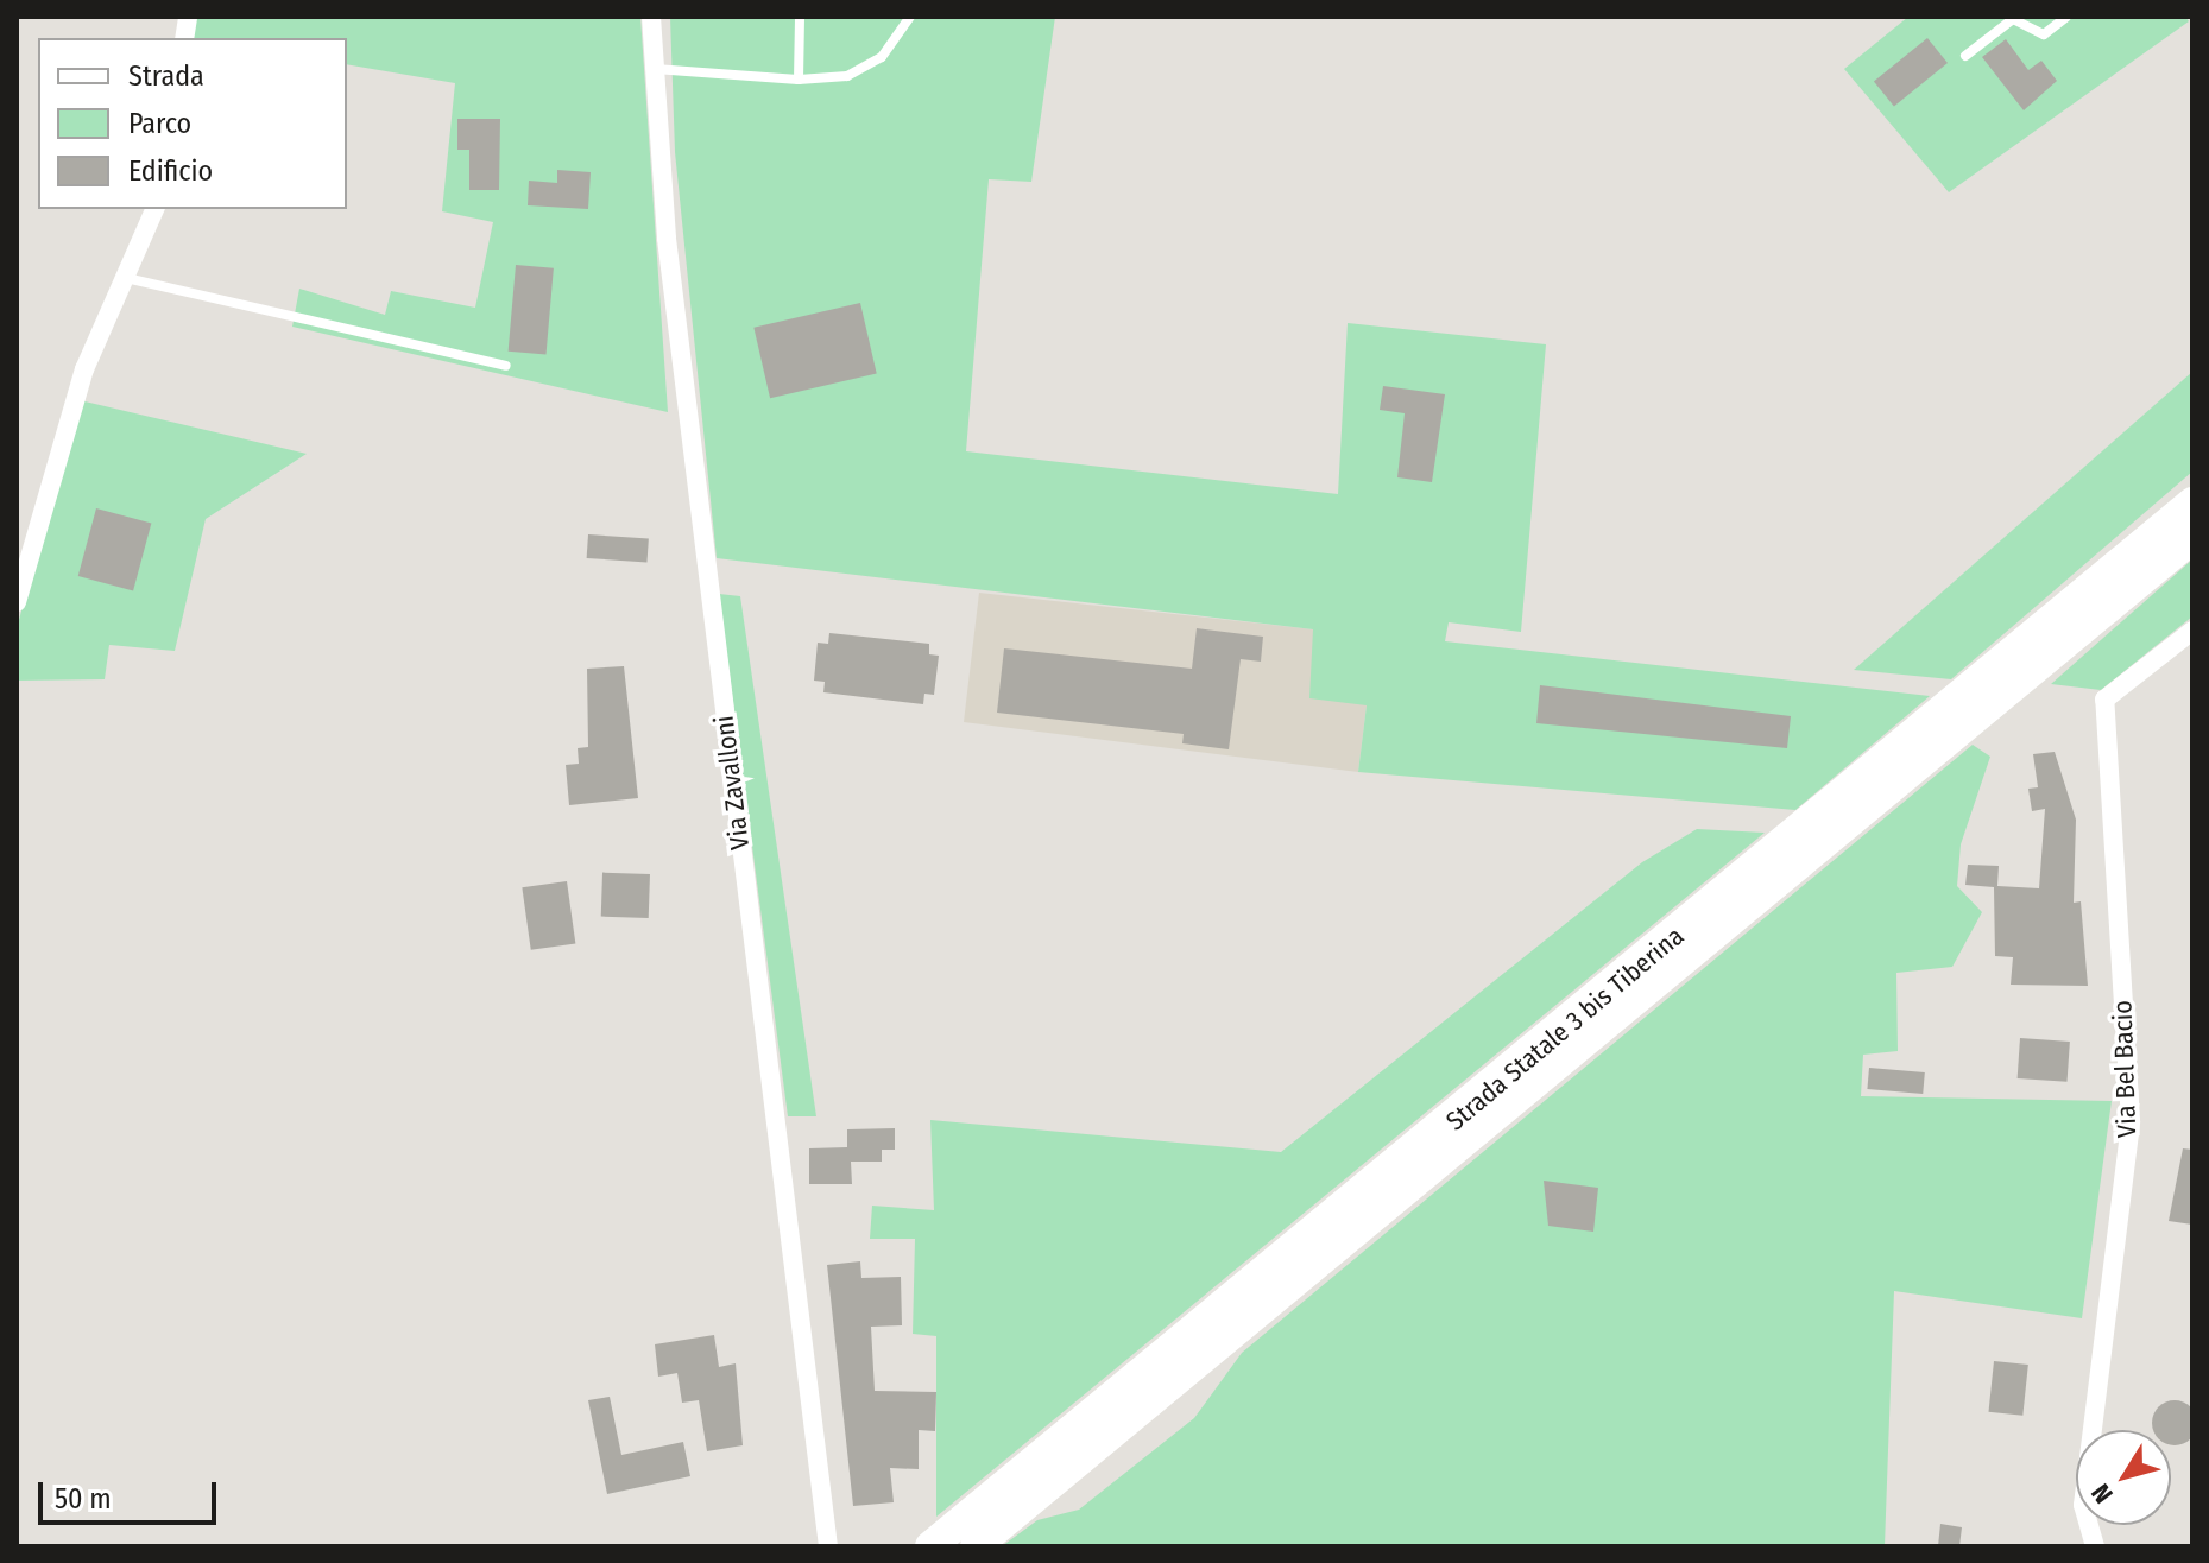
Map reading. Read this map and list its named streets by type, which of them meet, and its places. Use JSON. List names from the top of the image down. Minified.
{"streets":{"highway":["Strada Statale 3 bis Tiberina"],"street":["Via Zavalloni","Via Bel Bacio"]},"legend":["Strada","Parco","Edificio"],"scale_bar":"50 m","north":"bottom left"}
